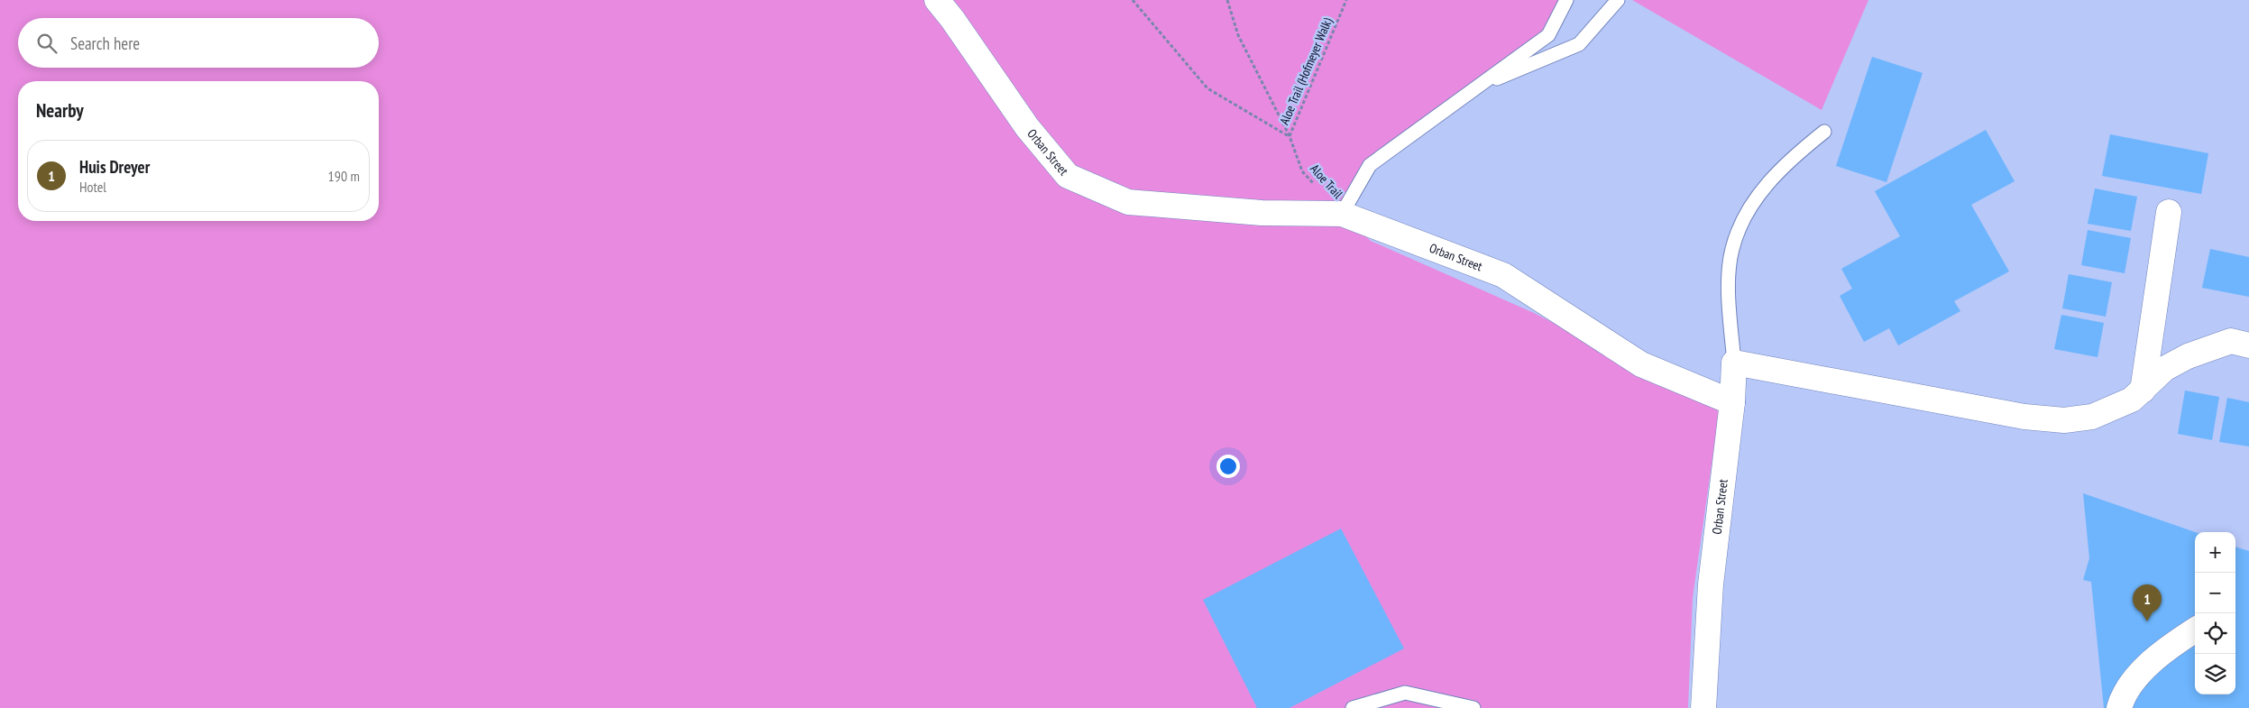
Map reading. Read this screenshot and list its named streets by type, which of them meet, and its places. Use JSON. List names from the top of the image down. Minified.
{"streets":{"street":["Orban Street"],"path":["Aloe Trail (Hofmeyer Walk)","Aloe Trail"]},"crossings":[["Aloe Trail (Hofmeyer Walk)","Aloe Trail"],["Orban Street","Aloe Trail"]],"page":{"search":"Search here","heading":"Nearby","list":[{"mark":"1","name":"Huis Dreyer","note":"Hotel","value":"190 m"}],"map_buttons":["+","−"],"pins":"1"}}
